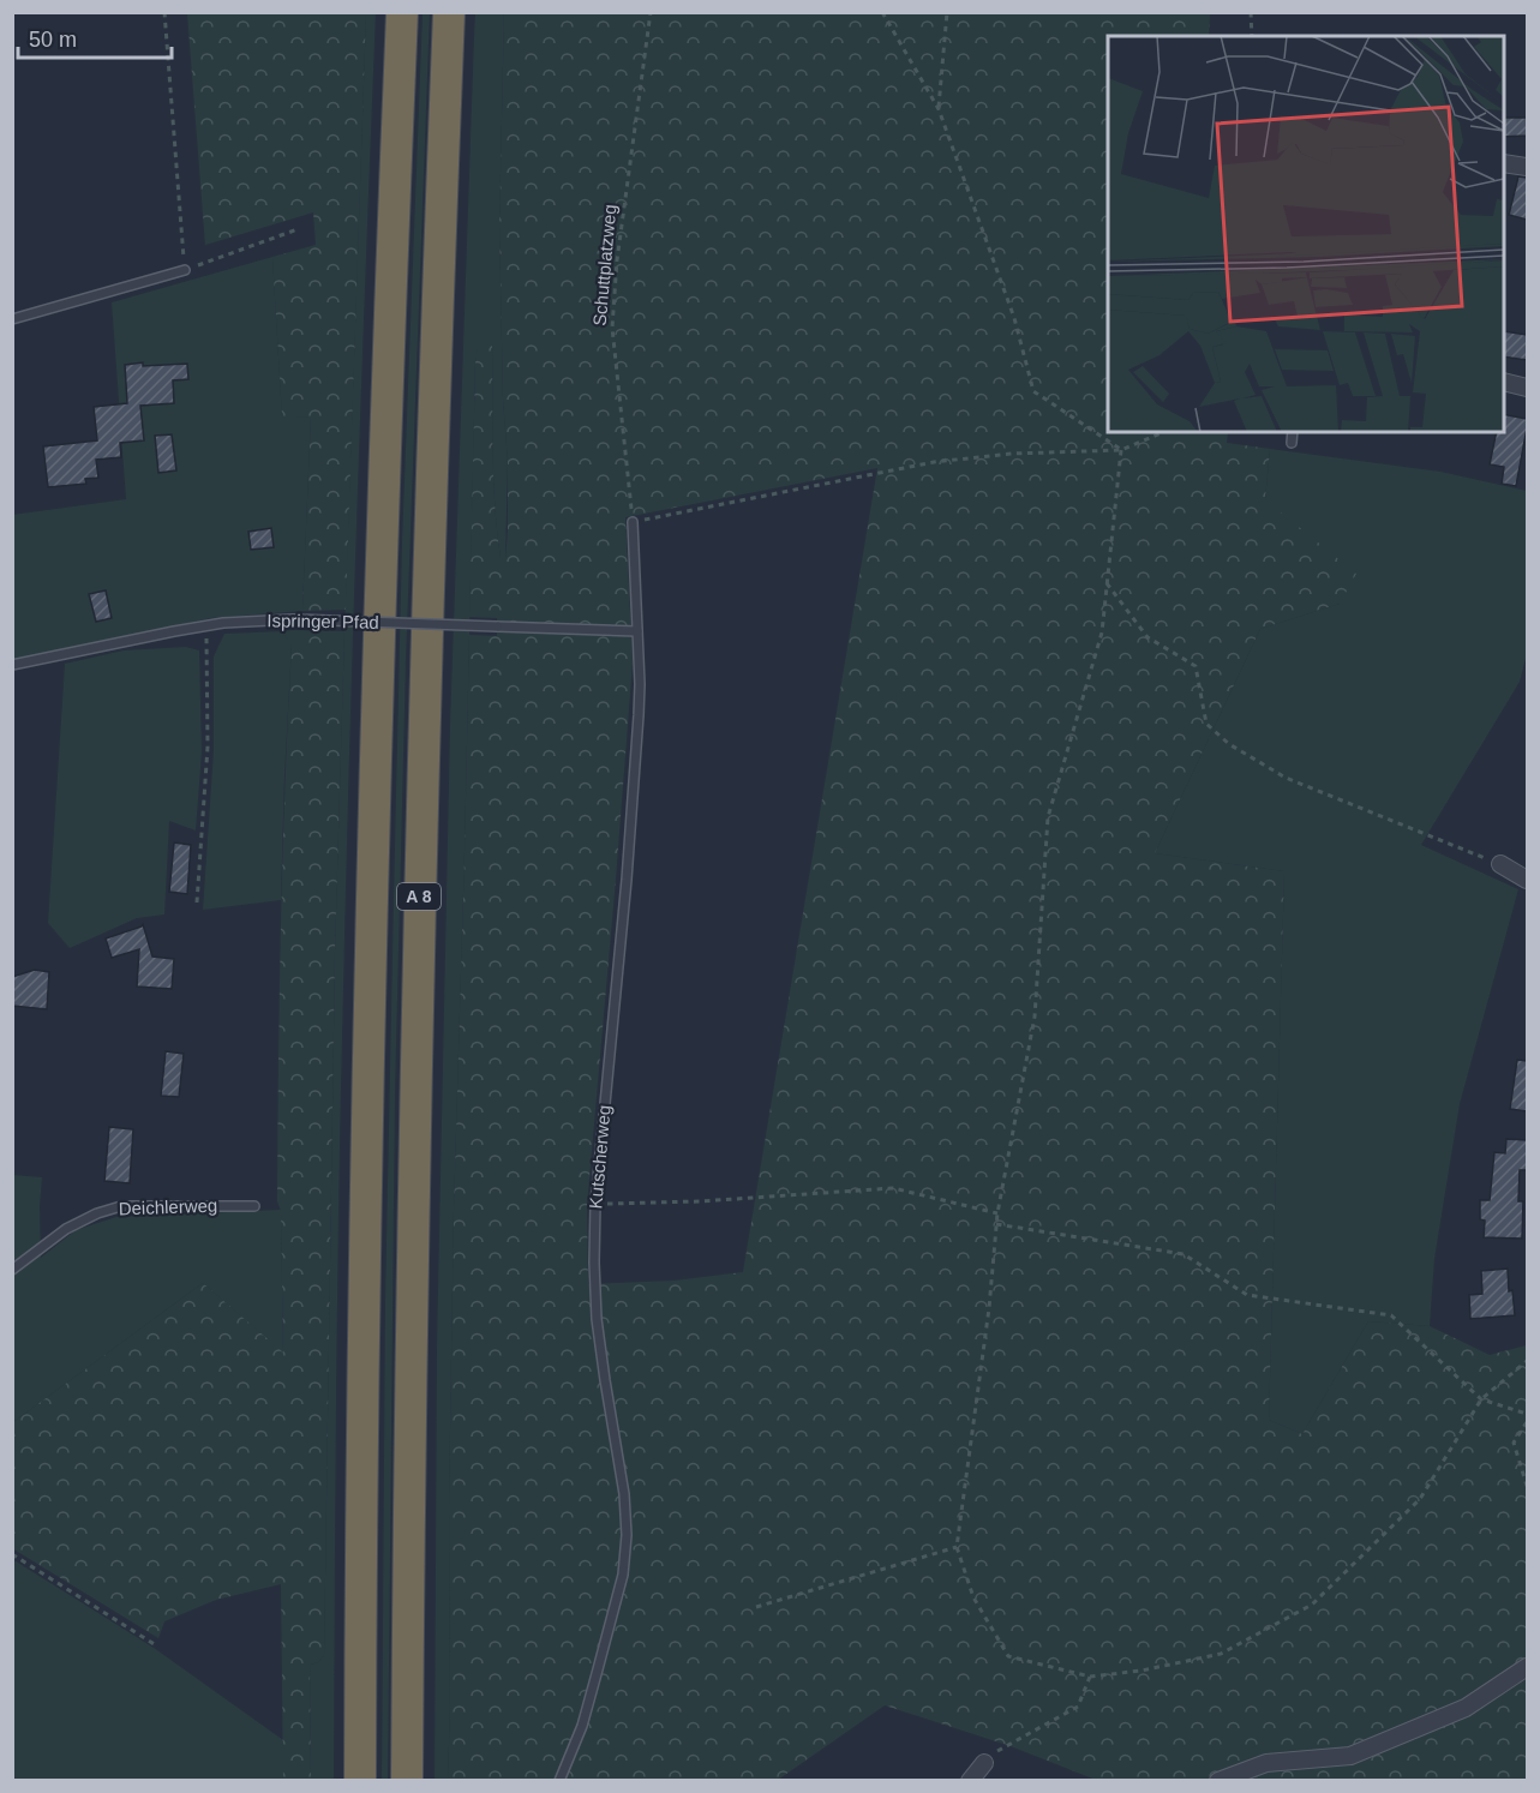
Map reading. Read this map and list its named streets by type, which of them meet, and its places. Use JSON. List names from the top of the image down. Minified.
{"streets":{"highway":["A 8"],"lane":["Ispringer Pfad","Kutscherweg","Deichlerweg"],"path":["Schuttplatzweg"]},"crossings":[["Schuttplatzweg","Kutscherweg"],["Ispringer Pfad","Kutscherweg"]],"scale_bar":"50 m"}
